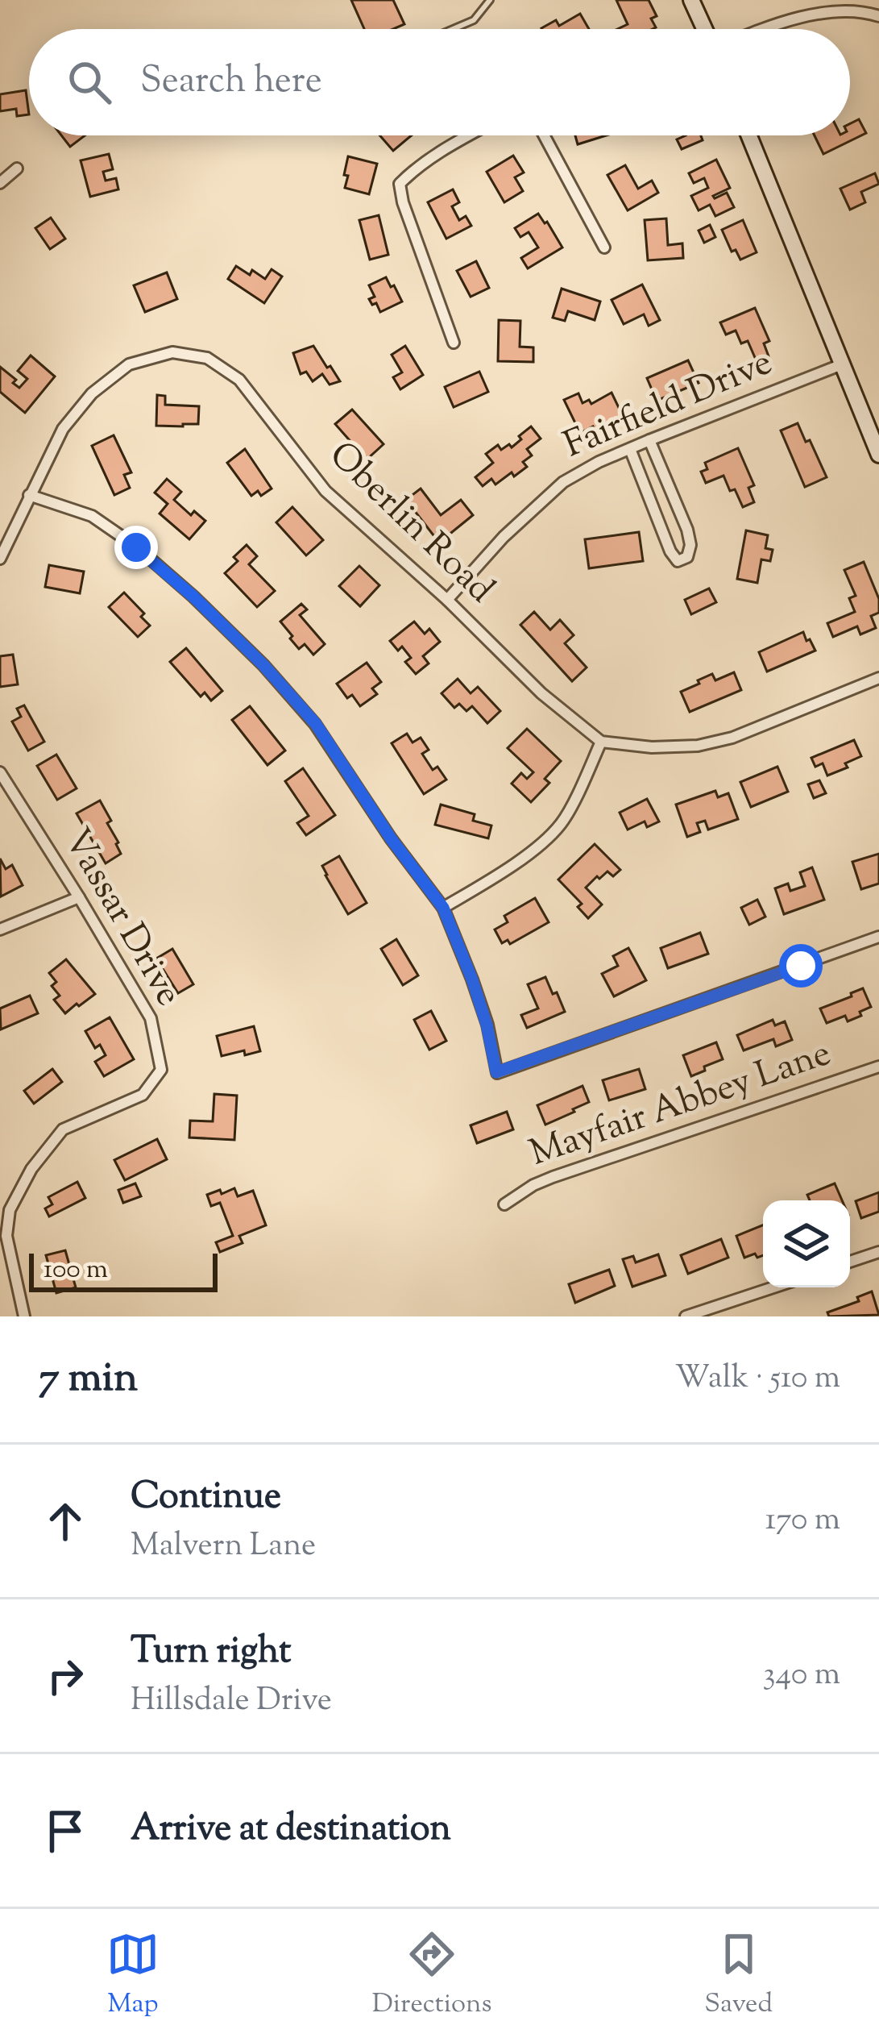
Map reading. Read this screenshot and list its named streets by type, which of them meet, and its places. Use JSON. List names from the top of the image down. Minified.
{"streets":{"street":["Fairfield Drive","Oberlin Road","Vassar Drive","Mayfair Abbey Lane"]},"crossings":[["Fairfield Drive","Oberlin Road"]],"scale_bar":"100 m","page":{"search":"Search here","scale":"100 m","heading":["7 min","Walk · 510 m"],"list":[["Continue","Malvern Lane","170 m"],["Turn right","Hillsdale Drive","340 m"],"Arrive at destination"],"nav":["Map","Directions","Saved"]}}
